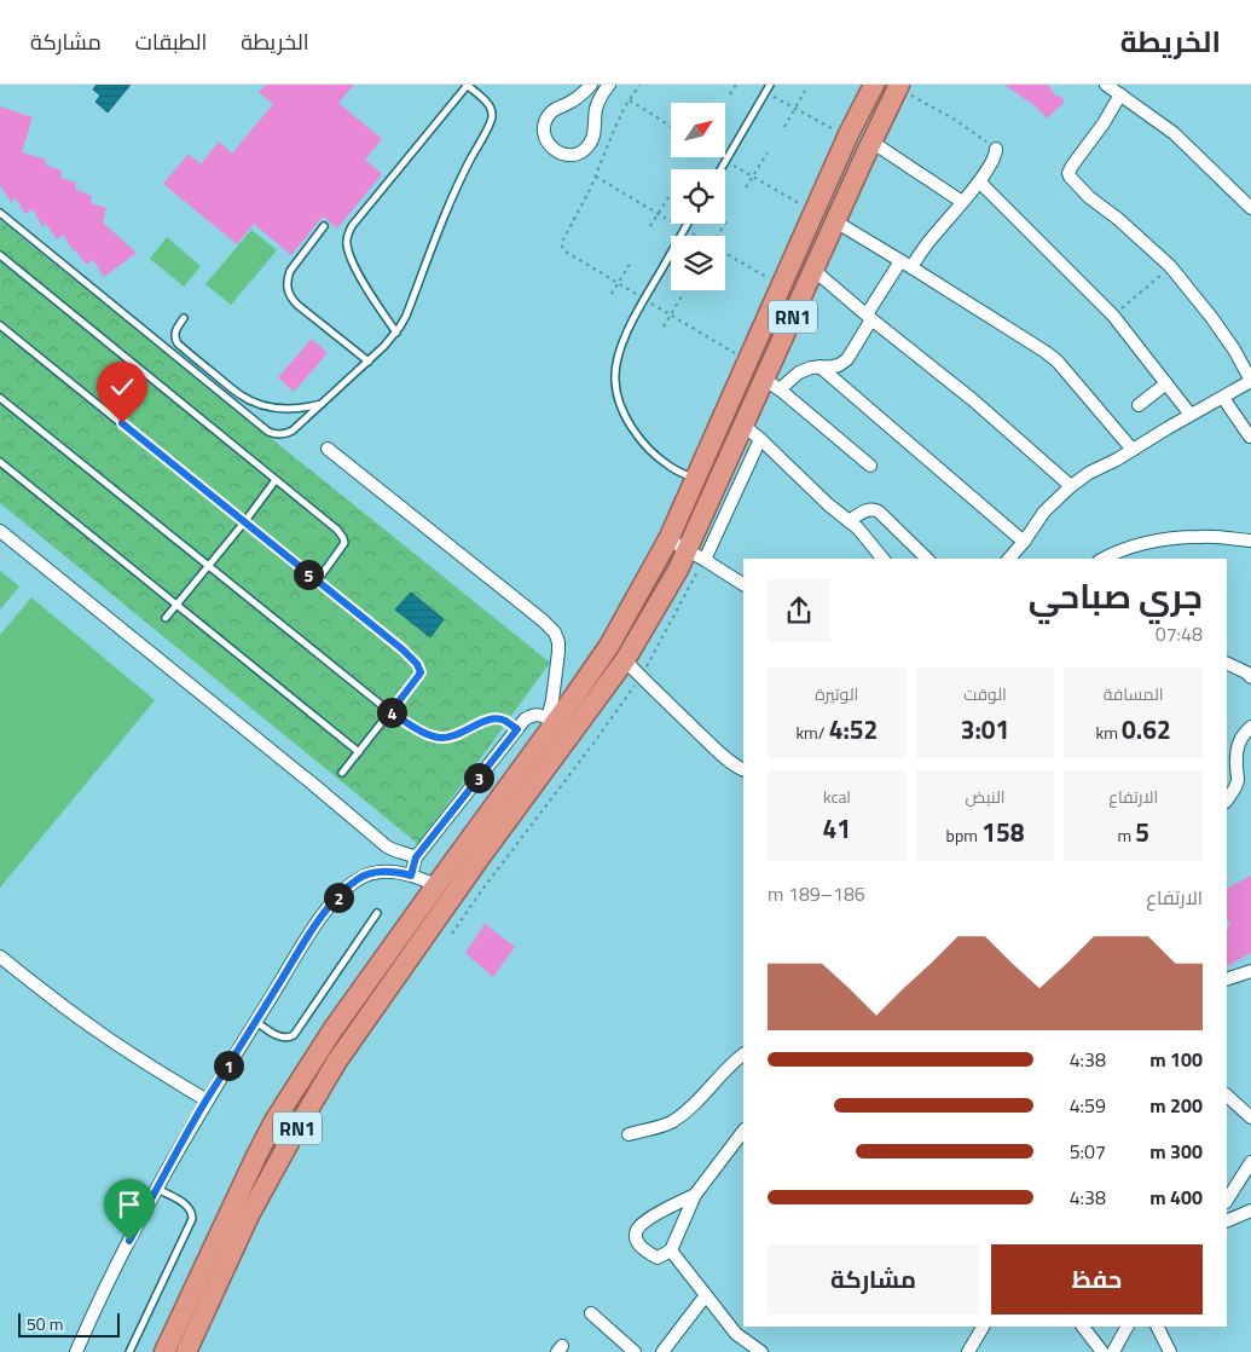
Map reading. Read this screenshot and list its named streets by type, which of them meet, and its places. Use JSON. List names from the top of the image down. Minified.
{"streets":{"highway":["RN1"]},"scale_bar":"50 m","north":"top right","page":{"header":"الخريطة","nav":["الخريطة","الطبقات","مشاركة"],"heading":["جري صباحي","07:48"],"pins":["5","4","3","2","1"],"stats":[["المسافة","0.62 km"],["الوقت","3:01"],["الوتيرة","4:52 /km"],["الارتفاع","5 m"],["النبض","158 bpm"],["kcal","41"]],"chart":["الارتفاع","186–189 m"],"list":[{"name":"100 m","note":"4:38"},{"name":"200 m","note":"4:59"},{"name":"300 m","note":"5:07"},{"name":"400 m","note":"4:38"}],"buttons":["حفظ","مشاركة"],"scale":"50 m"}}
